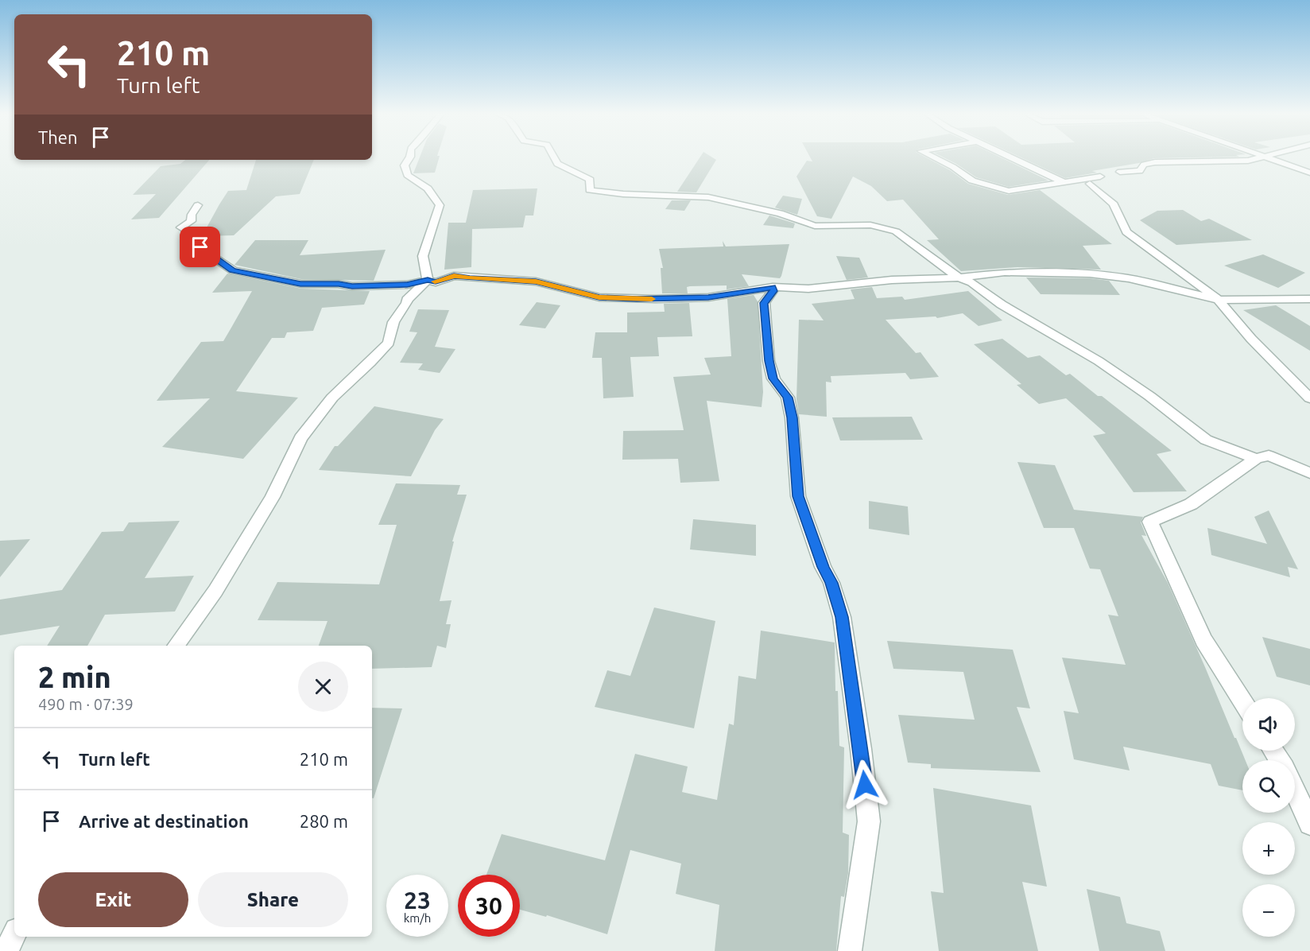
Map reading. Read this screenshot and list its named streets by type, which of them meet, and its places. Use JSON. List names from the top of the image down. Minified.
{"page":{"turn":["210 m","Turn left"],"then":"Then","heading":["2 min","490 m · 07:39"],"map_buttons":["+","−"],"list":[{"name":"Turn left","value":"210 m"},{"name":"Arrive at destination","value":"280 m"}],"buttons":["Exit","Share"],"speed":"23 km/h","limit":"30"}}
